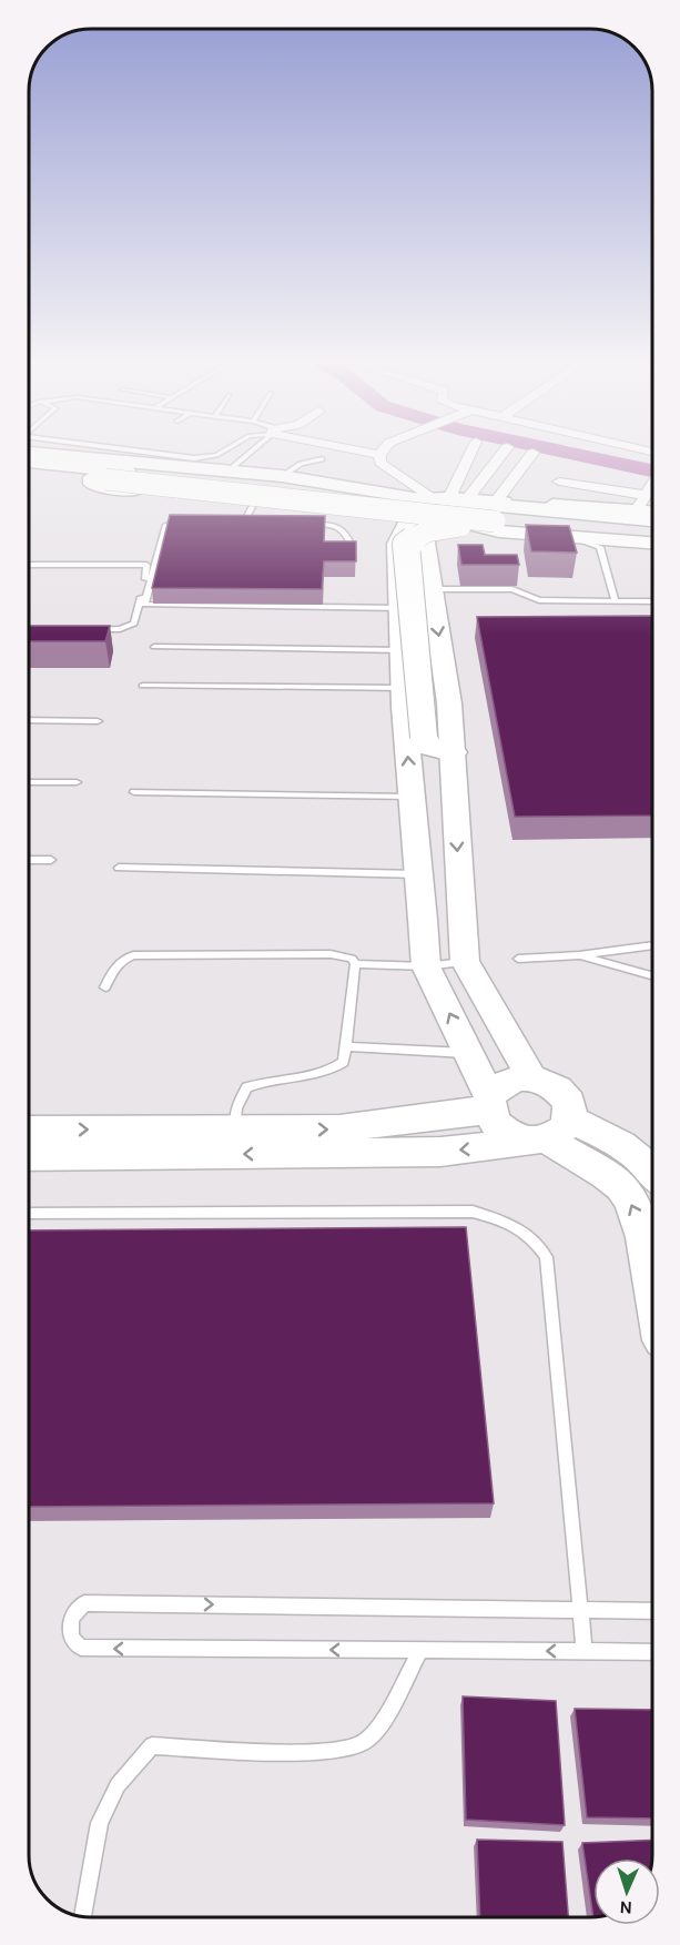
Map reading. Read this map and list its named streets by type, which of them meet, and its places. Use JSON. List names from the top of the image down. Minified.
{"north":"bottom"}
